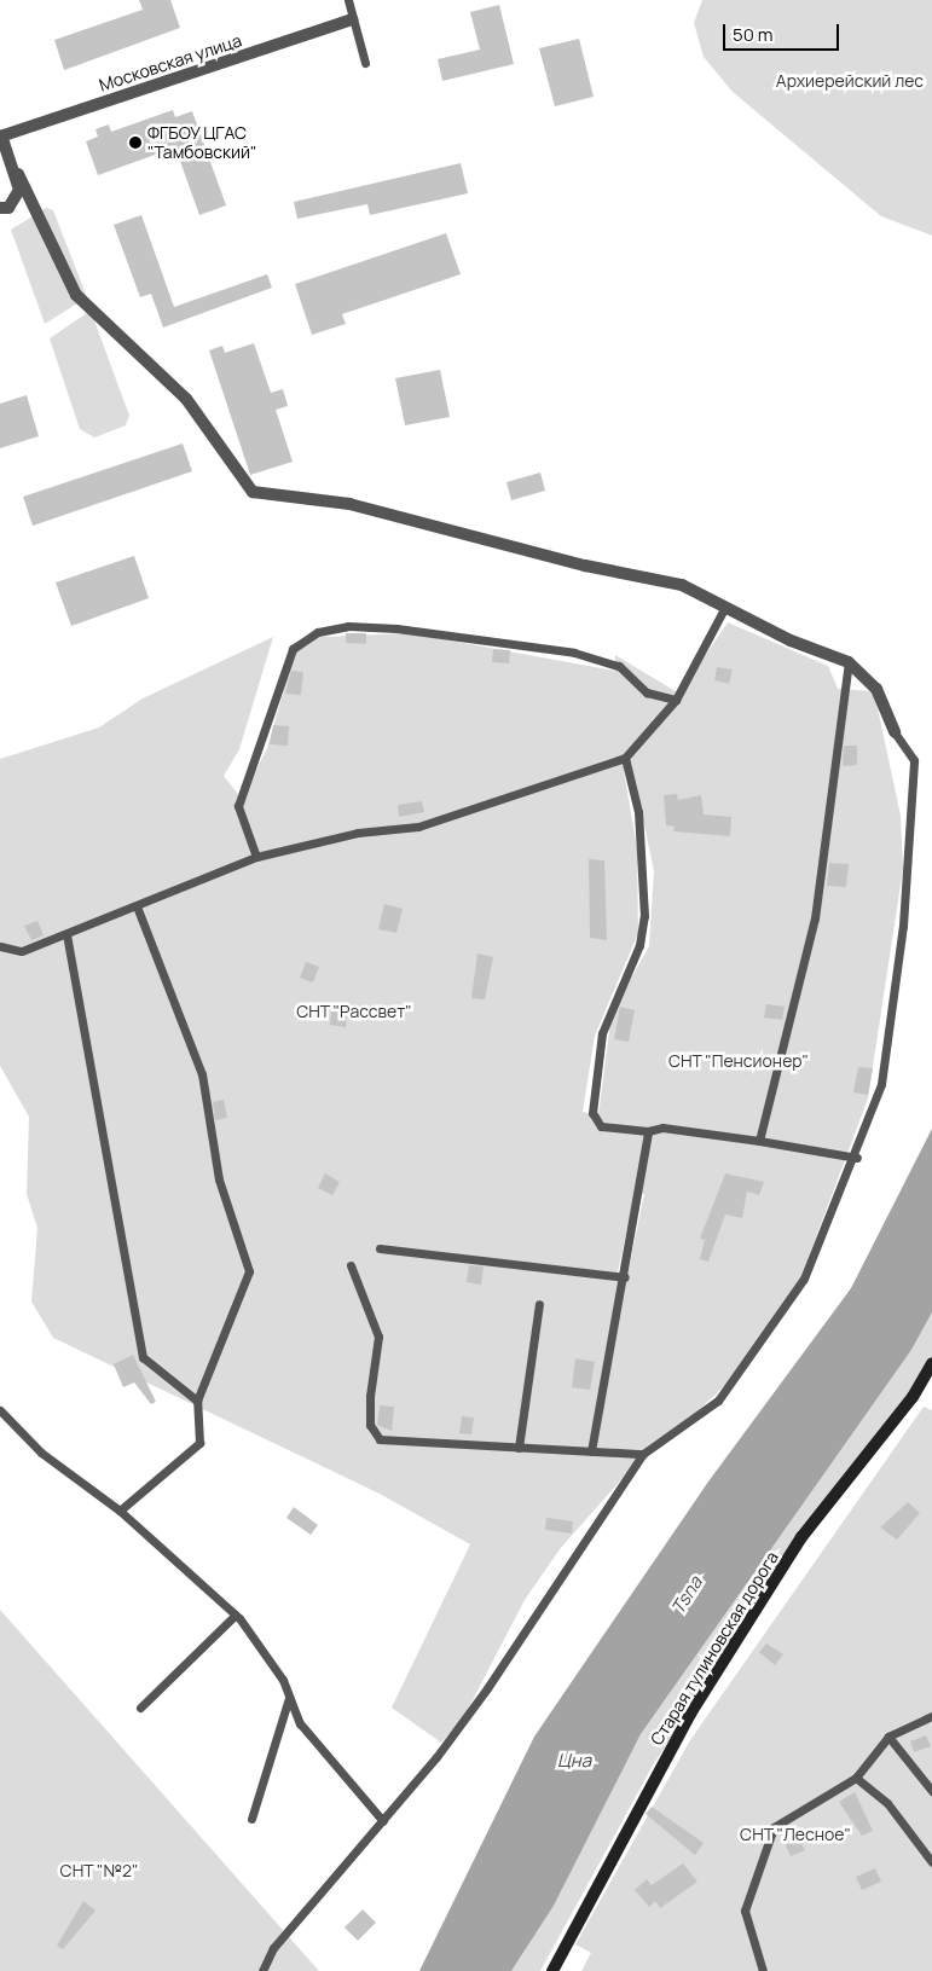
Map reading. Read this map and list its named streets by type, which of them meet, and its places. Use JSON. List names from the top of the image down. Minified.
{"streets":{"street":["Московская улица","Старая тулиновская дорога"]},"water":["Tsna","Цна"],"parks":["Архиерейский лес","СНТ \"Рассвет\"","СНТ \"Пенсионер\"","СНТ \"Лесное\"","СНТ \"№2\""],"places":["ФГБОУ ЦГАС \"Тамбовский\""],"scale_bar":"50 m"}
